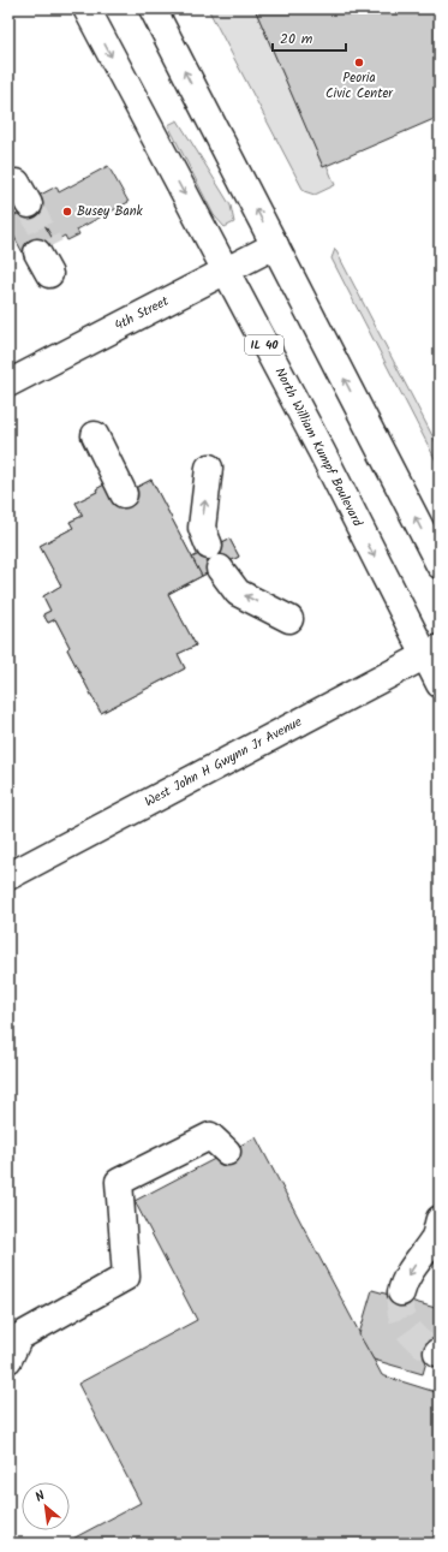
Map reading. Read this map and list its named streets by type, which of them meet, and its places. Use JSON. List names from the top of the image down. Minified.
{"streets":{"main road":["4th Street","IL 40","North William Kumpf Boulevard","West John H Gwynn Jr Avenue"]},"crossings":[["4th Street","North William Kumpf Boulevard"],["North William Kumpf Boulevard","West John H Gwynn Jr Avenue"]],"places":["Peoria Civic Center","Busey Bank"],"scale_bar":"20 m","north":"top left"}
